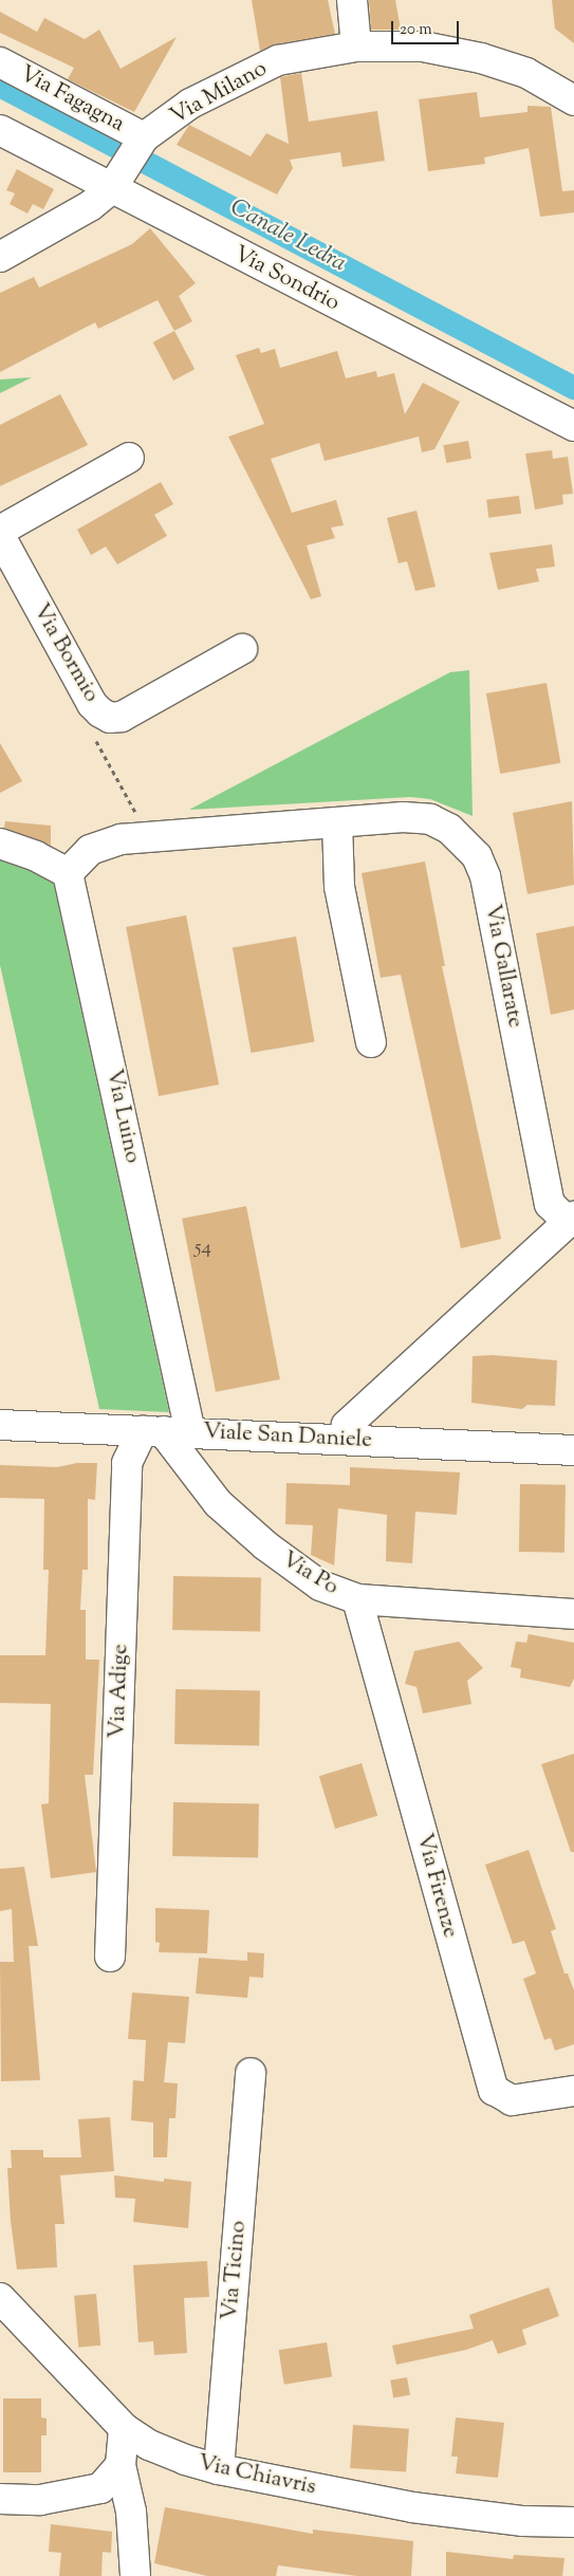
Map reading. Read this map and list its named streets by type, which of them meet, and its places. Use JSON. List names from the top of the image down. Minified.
{"streets":{"street":["Via Milano","Via Fagagna","Via Sondrio","Via Bormio","Via Gallarate","Via Luino","Viale San Daniele","Via Po","Via Adige","Via Firenze","Via Ticino","Via Chiavris"]},"crossings":[["Via Milano","Via Fagagna"],["Via Milano","Via Sondrio"],["Via Gallarate","Via Luino"],["Via Luino","Viale San Daniele"],["Via Luino","Via Po"],["Via Luino","Via Adige"],["Viale San Daniele","Via Po"],["Viale San Daniele","Via Adige"],["Via Po","Via Adige"],["Via Po","Via Firenze"],["Via Ticino","Via Chiavris"]],"water":["Canale Ledra"],"house_numbers":["54"],"scale_bar":"20 m"}
